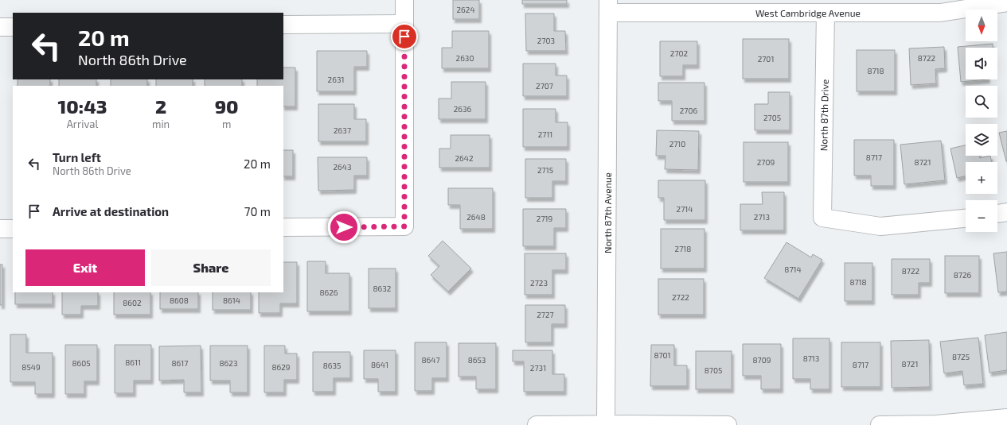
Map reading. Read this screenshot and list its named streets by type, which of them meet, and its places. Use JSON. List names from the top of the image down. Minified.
{"streets":{"street":["West Cambridge Avenue","North 87th Drive","North 87th Avenue"]},"crossings":[["West Cambridge Avenue","North 87th Drive"],["West Cambridge Avenue","North 87th Avenue"]],"house_numbers":["2624","2703","2702","2630","8722","2701","8718","2631","2707","2636","2706","2705","2637","2711","2710","8717","2642","2709","8721","2643","2715","2714","2648","2713","2719","2718","8714","8722","8726","8718","2723","8632","8626","2722","8608","8614","8602","2727","8701","8725","8713","8647","8653","8709","8611","8605","8617","8623","8721","8641","8717","8635","8549","8629","2731","8705"],"north":"bottom","page":{"map_buttons":["+","−"],"turn":["20 m","North 86th Drive"],"eta":["10:43","Arrival","2","min","90","m"],"list":[{"name":"Turn left","note":"North 86th Drive","value":"20 m"},{"name":"Arrive at destination","value":"70 m"}],"buttons":["Exit","Share"]}}
